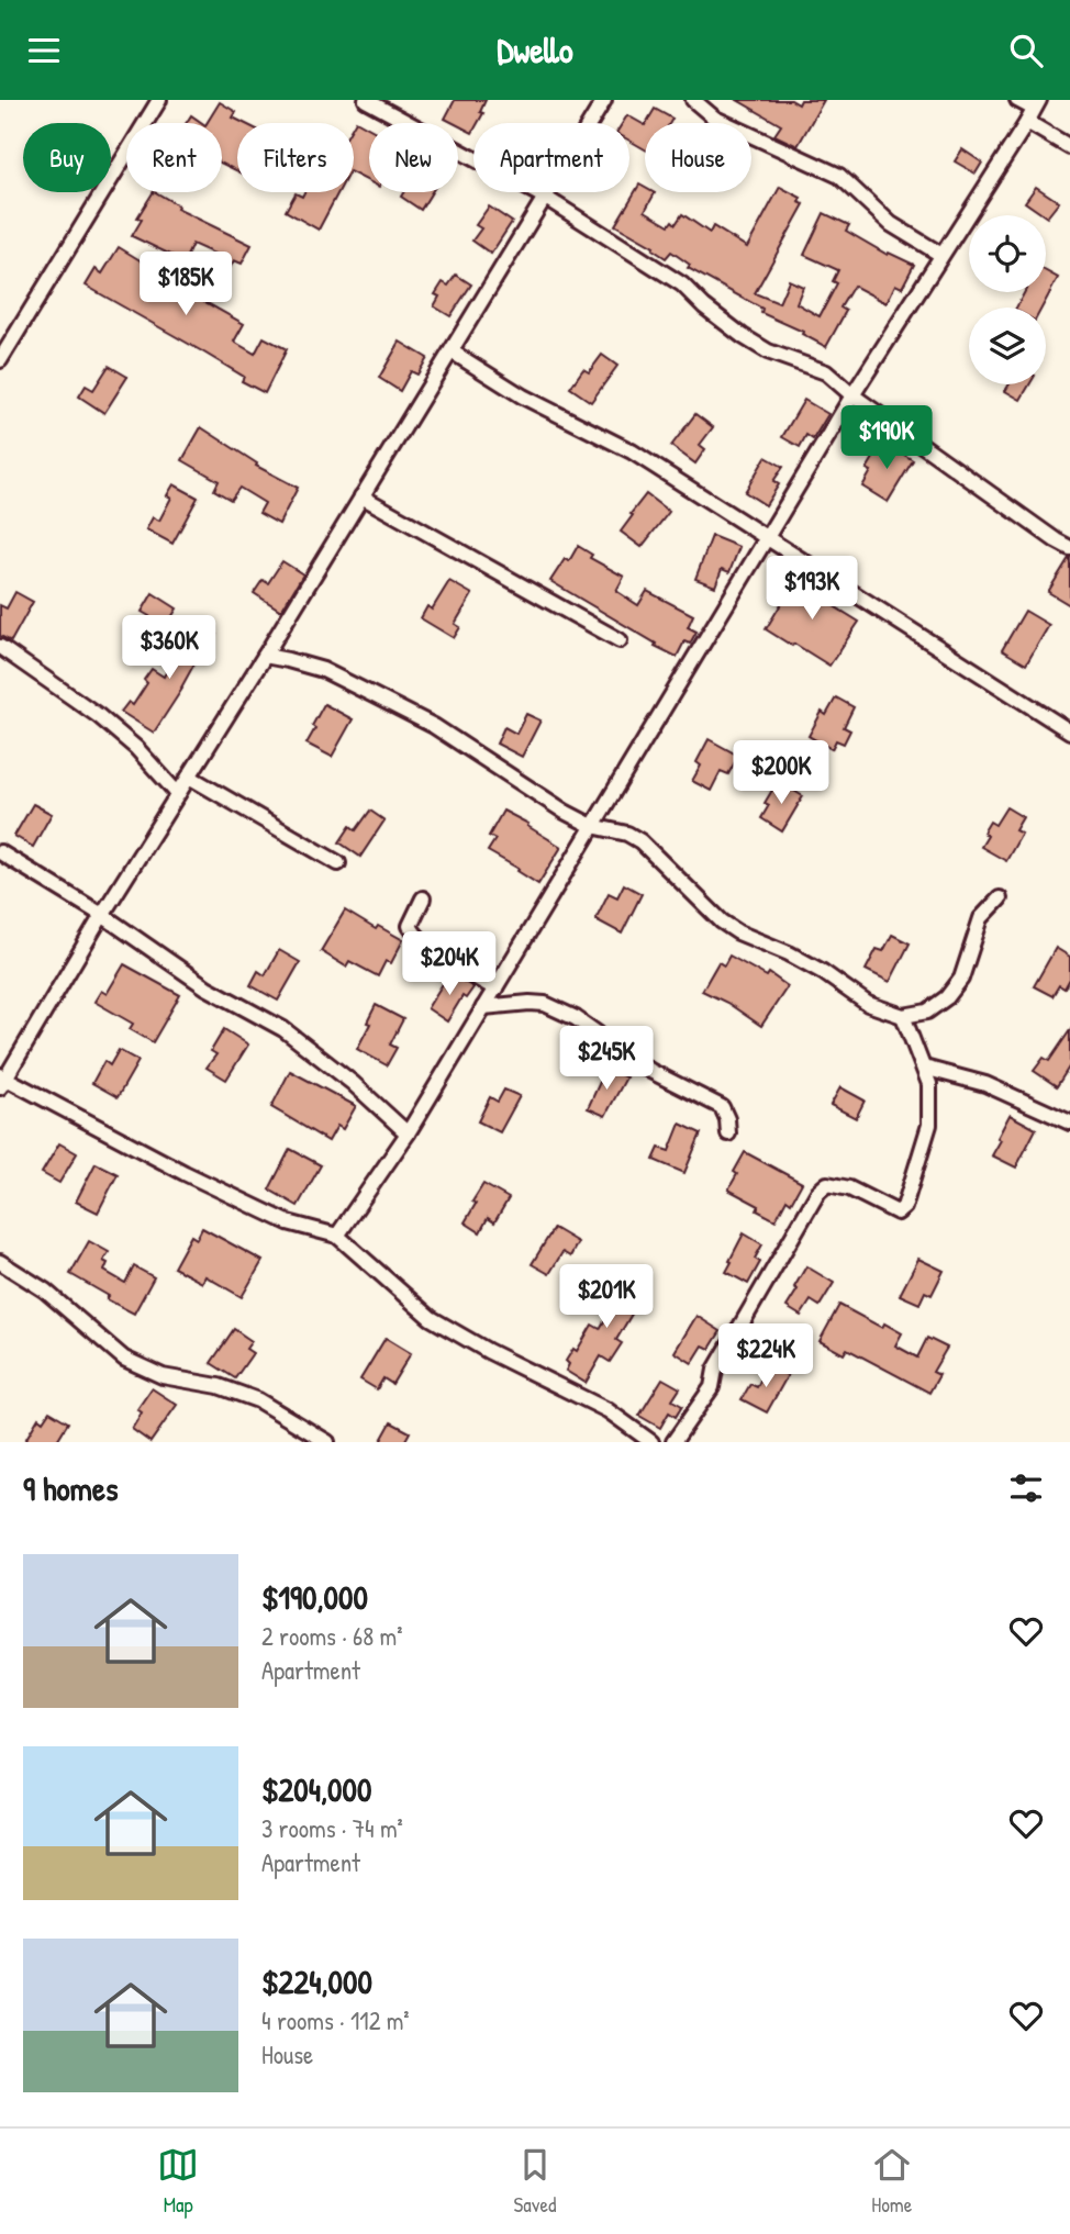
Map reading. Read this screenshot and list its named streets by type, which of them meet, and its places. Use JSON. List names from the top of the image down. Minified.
{"page":{"header":"Dwello","chip":["Buy","Rent","Filters","New","Apartment","House"],"price":["$185K","$190K","$193K","$360K","$200K","$204K","$245K","$201K","$224K"],"heading":"9 homes","list":[{"name":"$190,000","note":"2 rooms · 68 m² · Apartment"},{"name":"$204,000","note":"3 rooms · 74 m² · Apartment"},{"name":"$224,000","note":"4 rooms · 112 m² · House"}],"tabs":["Map","Saved","Home"]}}
